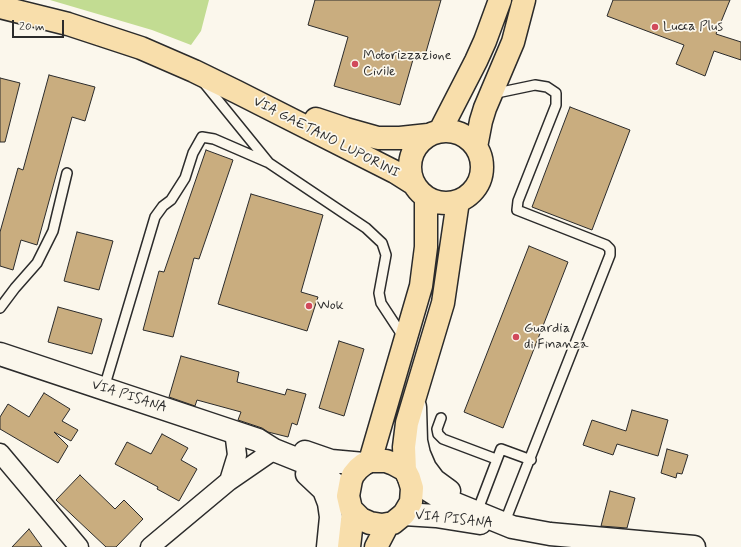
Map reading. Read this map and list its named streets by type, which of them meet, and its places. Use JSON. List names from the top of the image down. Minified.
{"streets":{"main road":["VIA GAETANO LUPORINI","VIA PISANA"]},"places":["Lucca Plus","Motorizzazione Civile","Wok","Guardia di Finanza"],"scale_bar":"20 m"}
